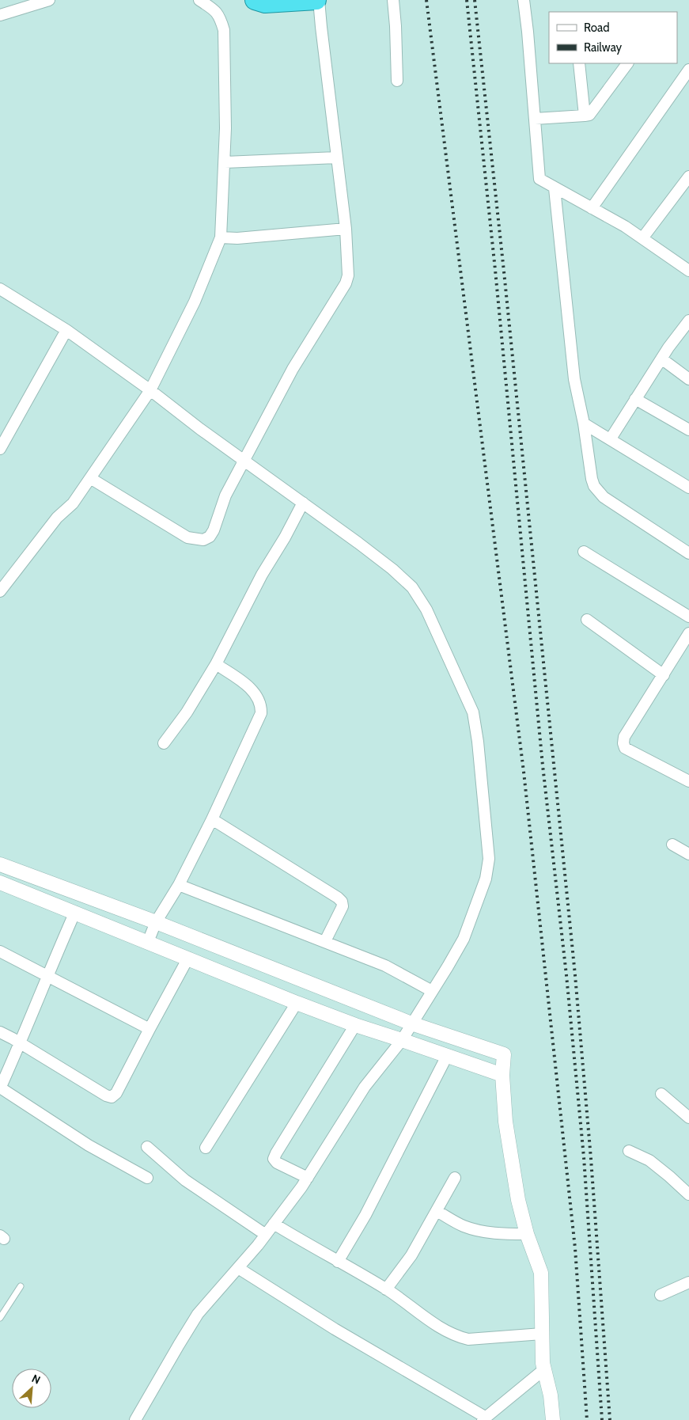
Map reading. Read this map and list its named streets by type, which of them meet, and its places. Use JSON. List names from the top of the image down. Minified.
{"legend":["Road","Railway"],"north":"top right"}
